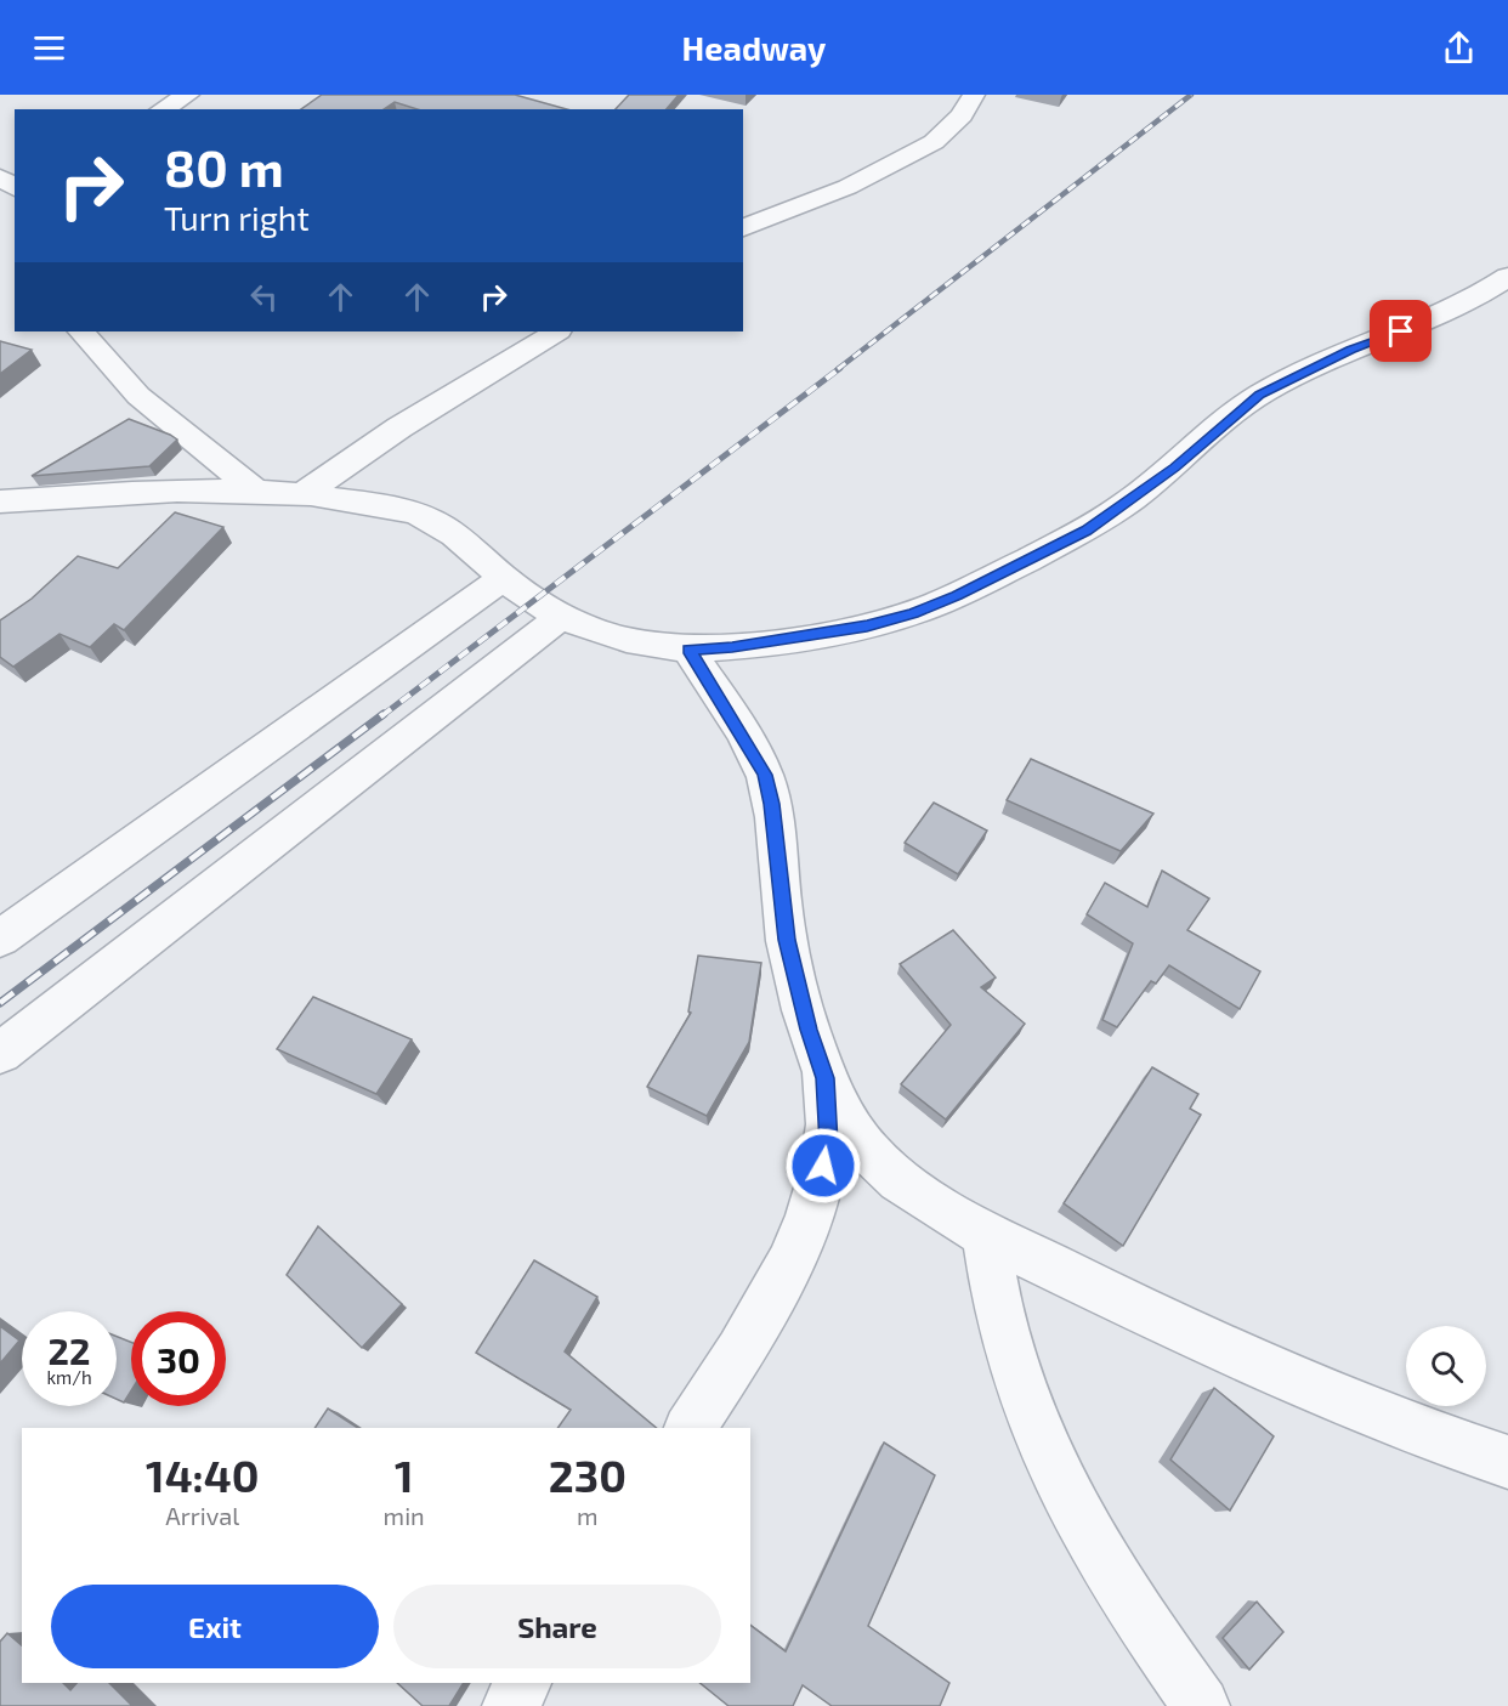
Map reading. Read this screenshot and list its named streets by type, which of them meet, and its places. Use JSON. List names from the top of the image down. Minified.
{"page":{"header":"Headway","turn":["80 m","Turn right"],"speed":"22 km/h","limit":"30","eta":["14:40","Arrival","1","min","230","m"],"buttons":["Exit","Share"]}}
